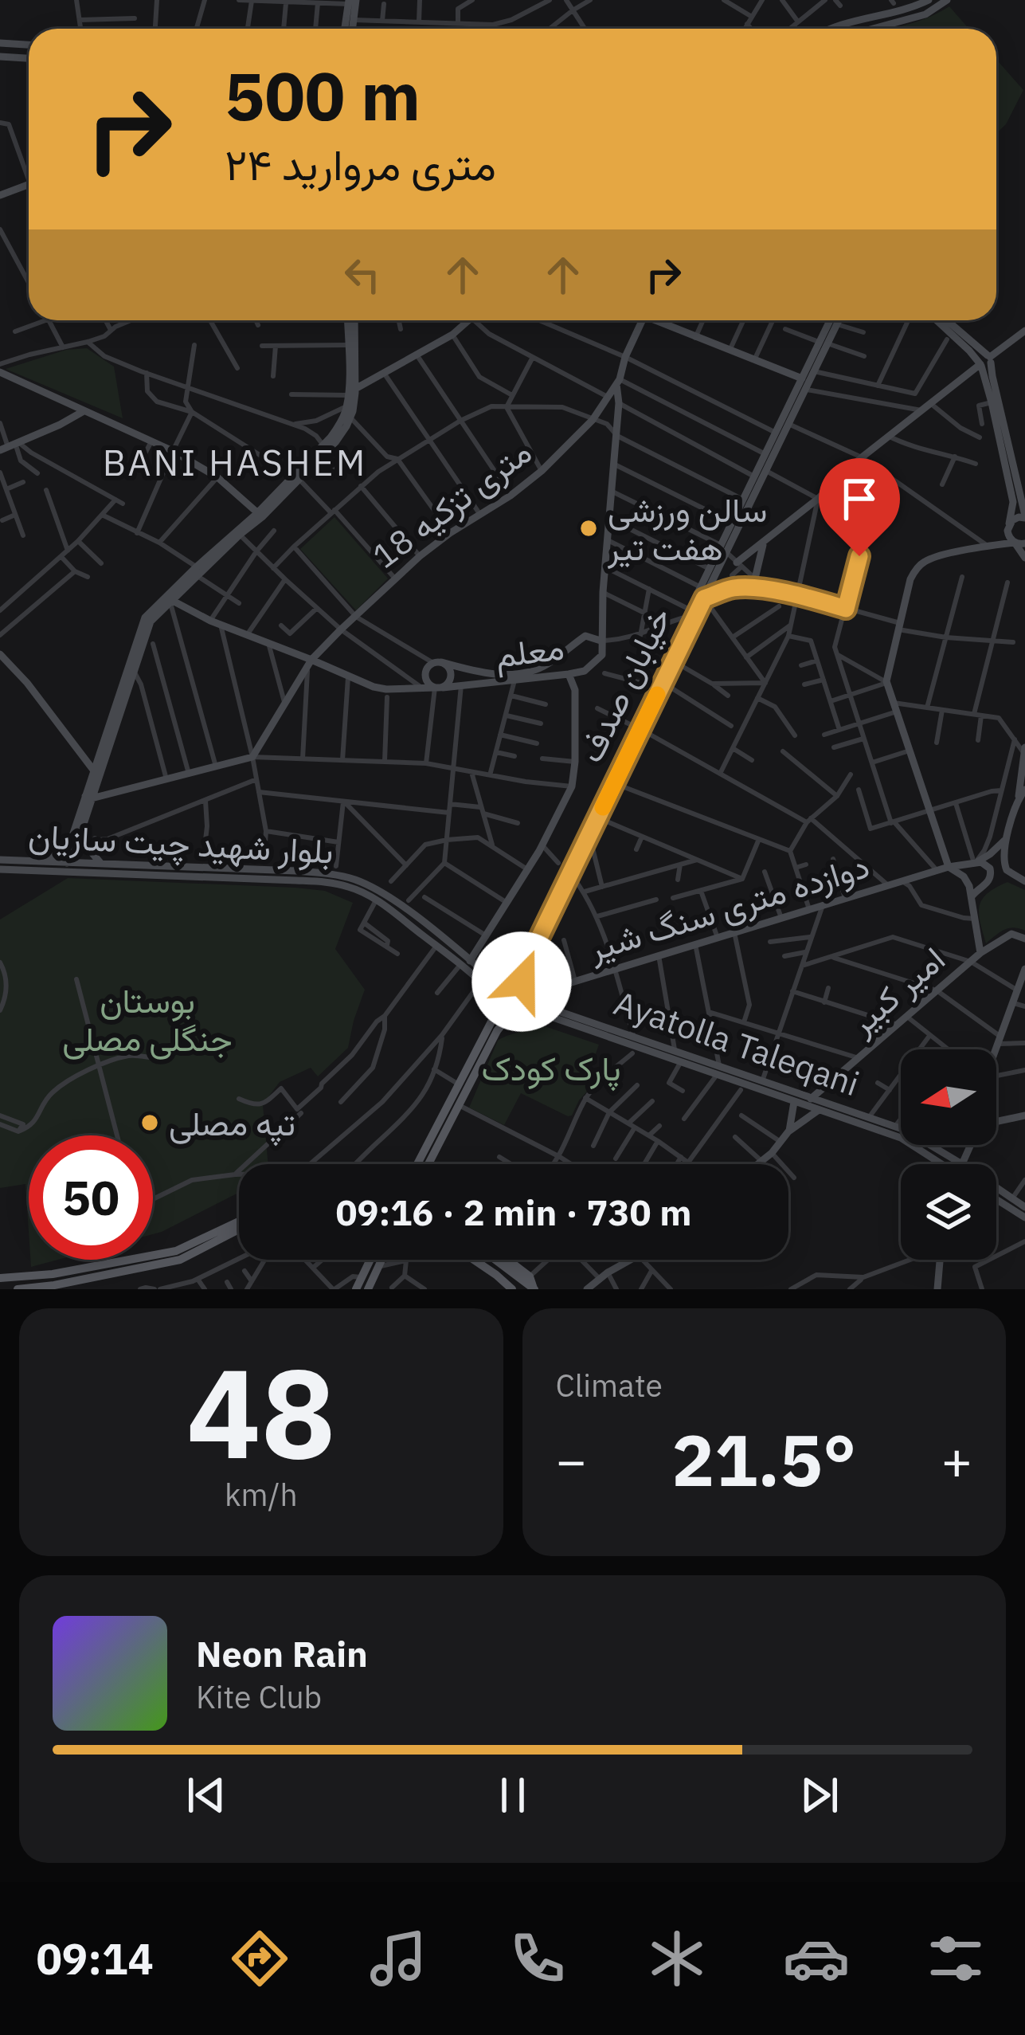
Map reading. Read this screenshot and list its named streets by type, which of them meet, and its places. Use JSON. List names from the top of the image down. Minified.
{"streets":{"street":["18 متری تزکیه","معلم","خیابان صدف","بلوار شهید چیت سازیان","دوازده متری سنگ شیر","امیر کبیر","Ayatolla Taleqani"]},"crossings":[["18 متری تزکیه","معلم"],["خیابان صدف","بلوار شهید چیت سازیان"],["خیابان صدف","دوازده متری سنگ شیر"],["خیابان صدف","Ayatolla Taleqani"],["بلوار شهید چیت سازیان","دوازده متری سنگ شیر"],["بلوار شهید چیت سازیان","Ayatolla Taleqani"],["دوازده متری سنگ شیر","Ayatolla Taleqani"],["امیر کبیر","Ayatolla Taleqani"]],"districts":["BANI HASHEM"],"parks":["بوستان جنگلی مصلی","پارک کودک"],"places":["سالن ورزشی هفت تیر","تپه مصلی"],"north":"left","page":{"turn":["500 m","۲۴ متری مروارید"],"limit":"50","trip":"09:16 · 2 min · 730 m","tile":[["48","km/h"],"Climate"],"heat":["−","21.5°","+"],"song":["Neon Rain","Kite Club"],"tabs":"09:14"}}
